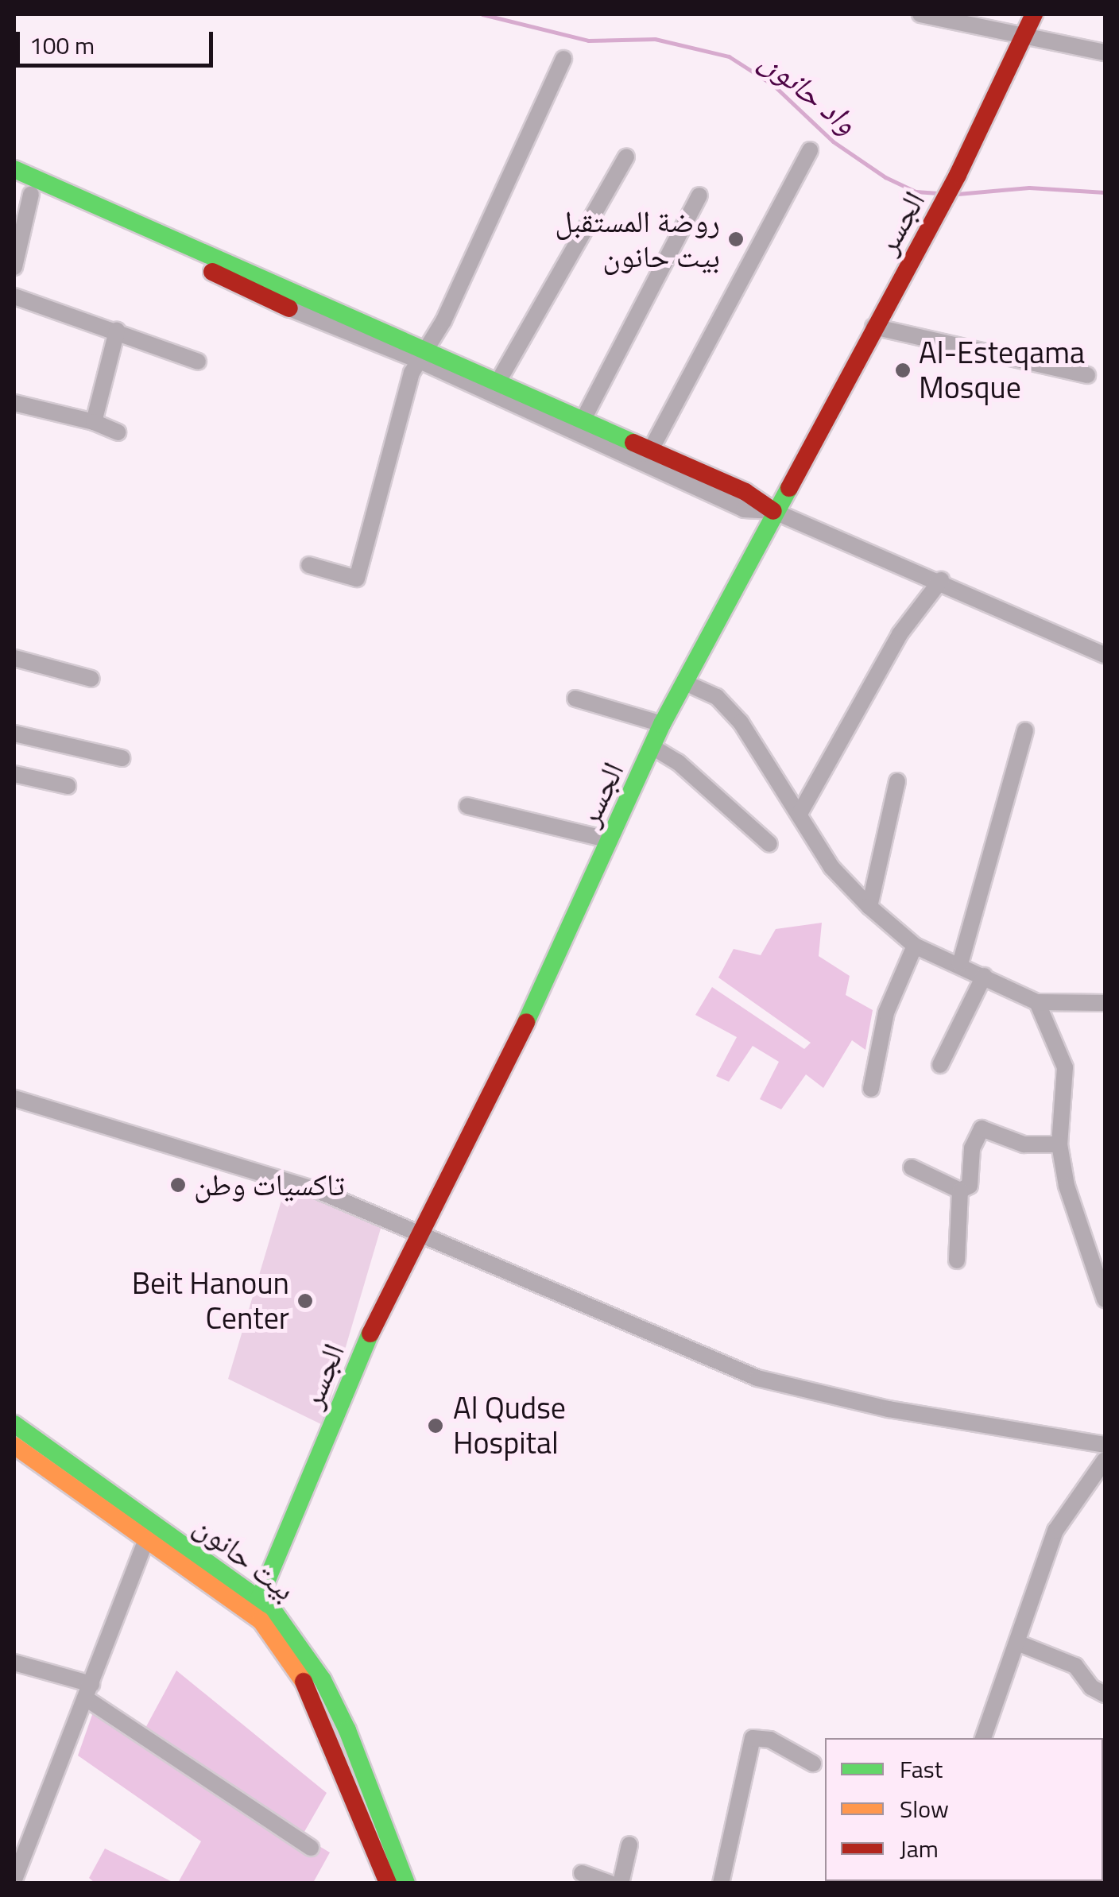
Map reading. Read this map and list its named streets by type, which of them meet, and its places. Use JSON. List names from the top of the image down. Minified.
{"streets":{"street":["الجسر","بيت حانون"]},"crossings":[["الجسر","بيت حانون"]],"water":["واد حانون"],"places":["روضة المستقبل بيت حانون","Al-Esteqama Mosque","تاكسيات وطن","Beit Hanoun Center","Al Qudse Hospital"],"legend":["Fast","Slow","Jam"],"scale_bar":"100 m"}
